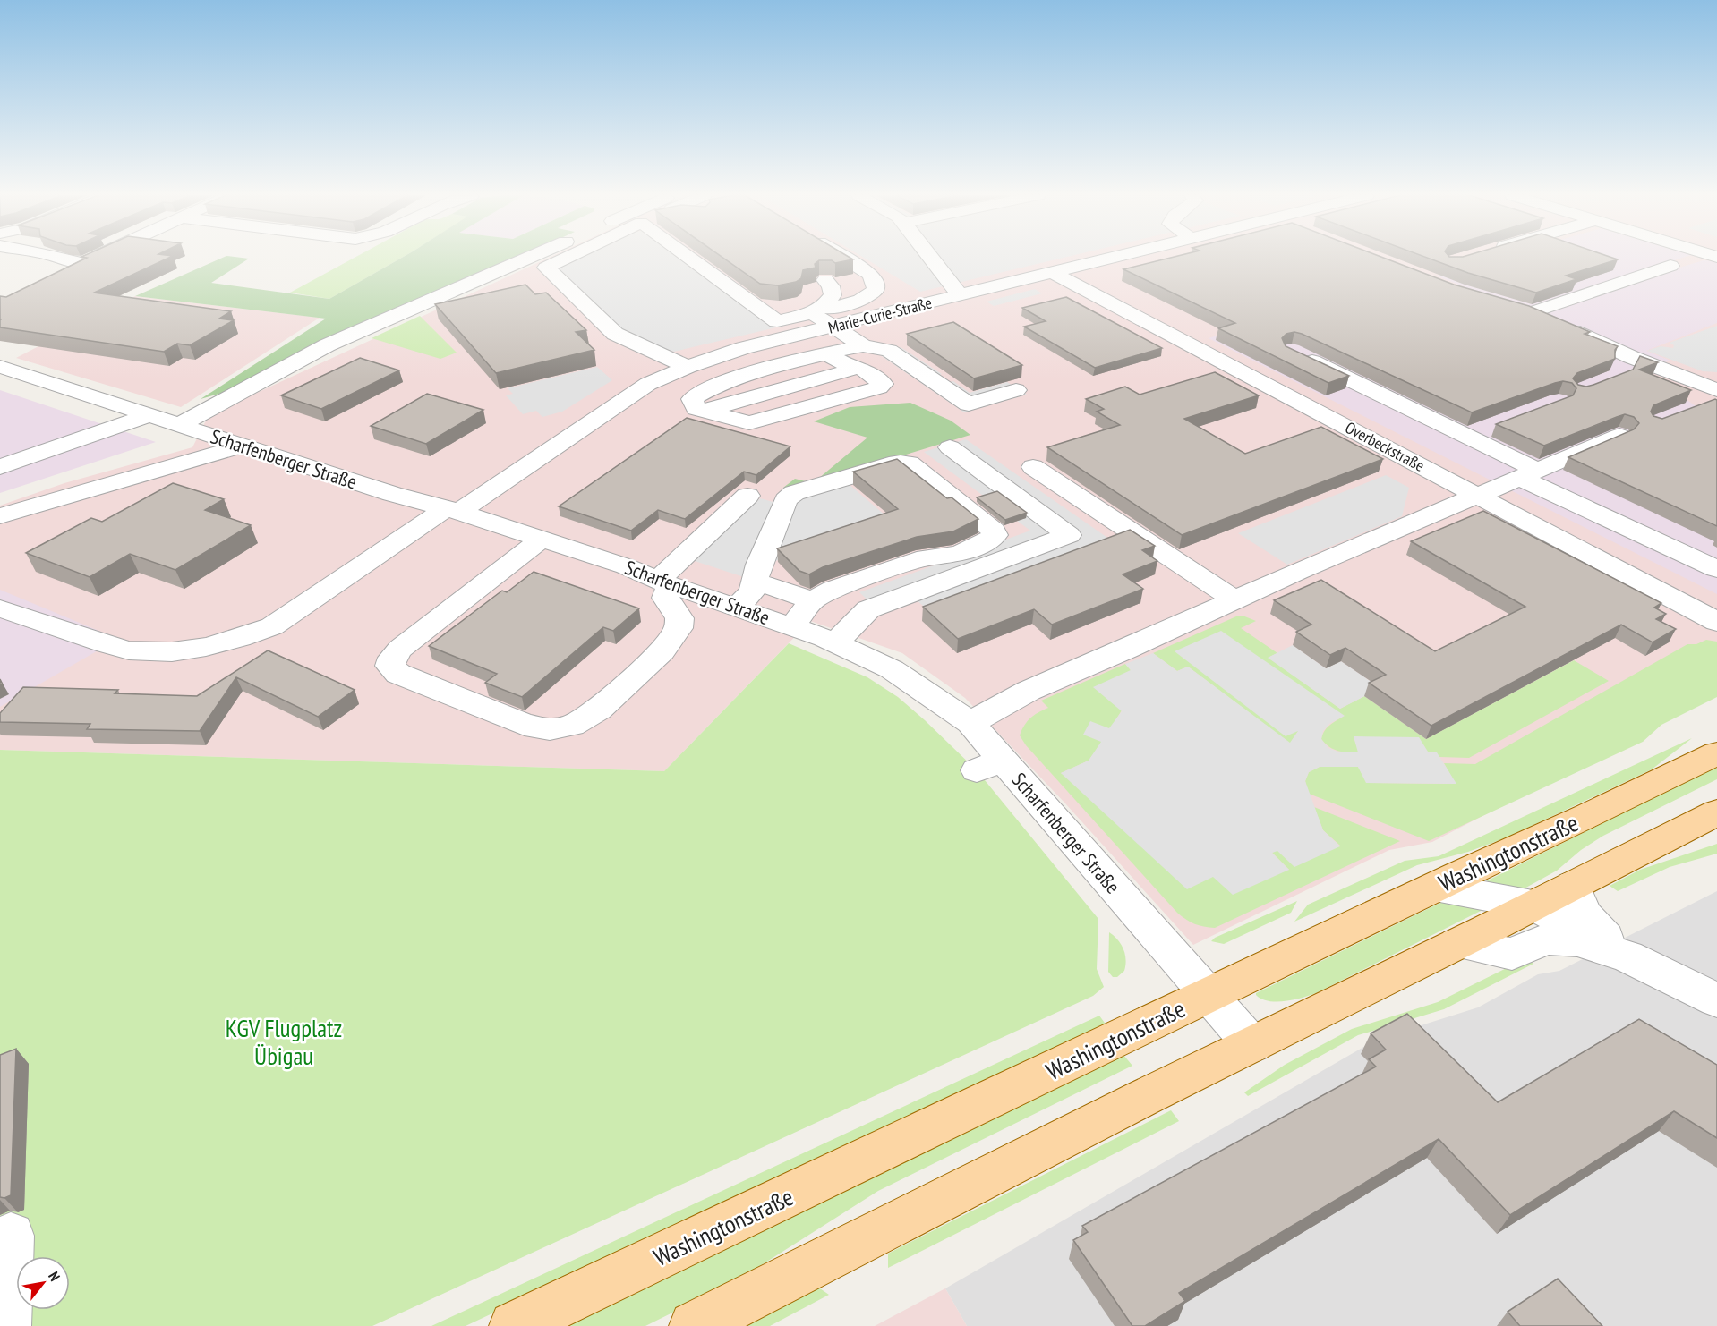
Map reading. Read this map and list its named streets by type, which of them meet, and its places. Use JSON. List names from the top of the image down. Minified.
{"streets":{"main road":["Washingtonstraße"],"street":["Marie-Curie-Straße","Overbeckstraße","Scharfenberger Straße"]},"crossings":[["Marie-Curie-Straße","Overbeckstraße"],["Marie-Curie-Straße","Scharfenberger Straße"],["Scharfenberger Straße","Washingtonstraße"]],"parks":["KGV Flugplatz Übigau"],"north":"top right"}
